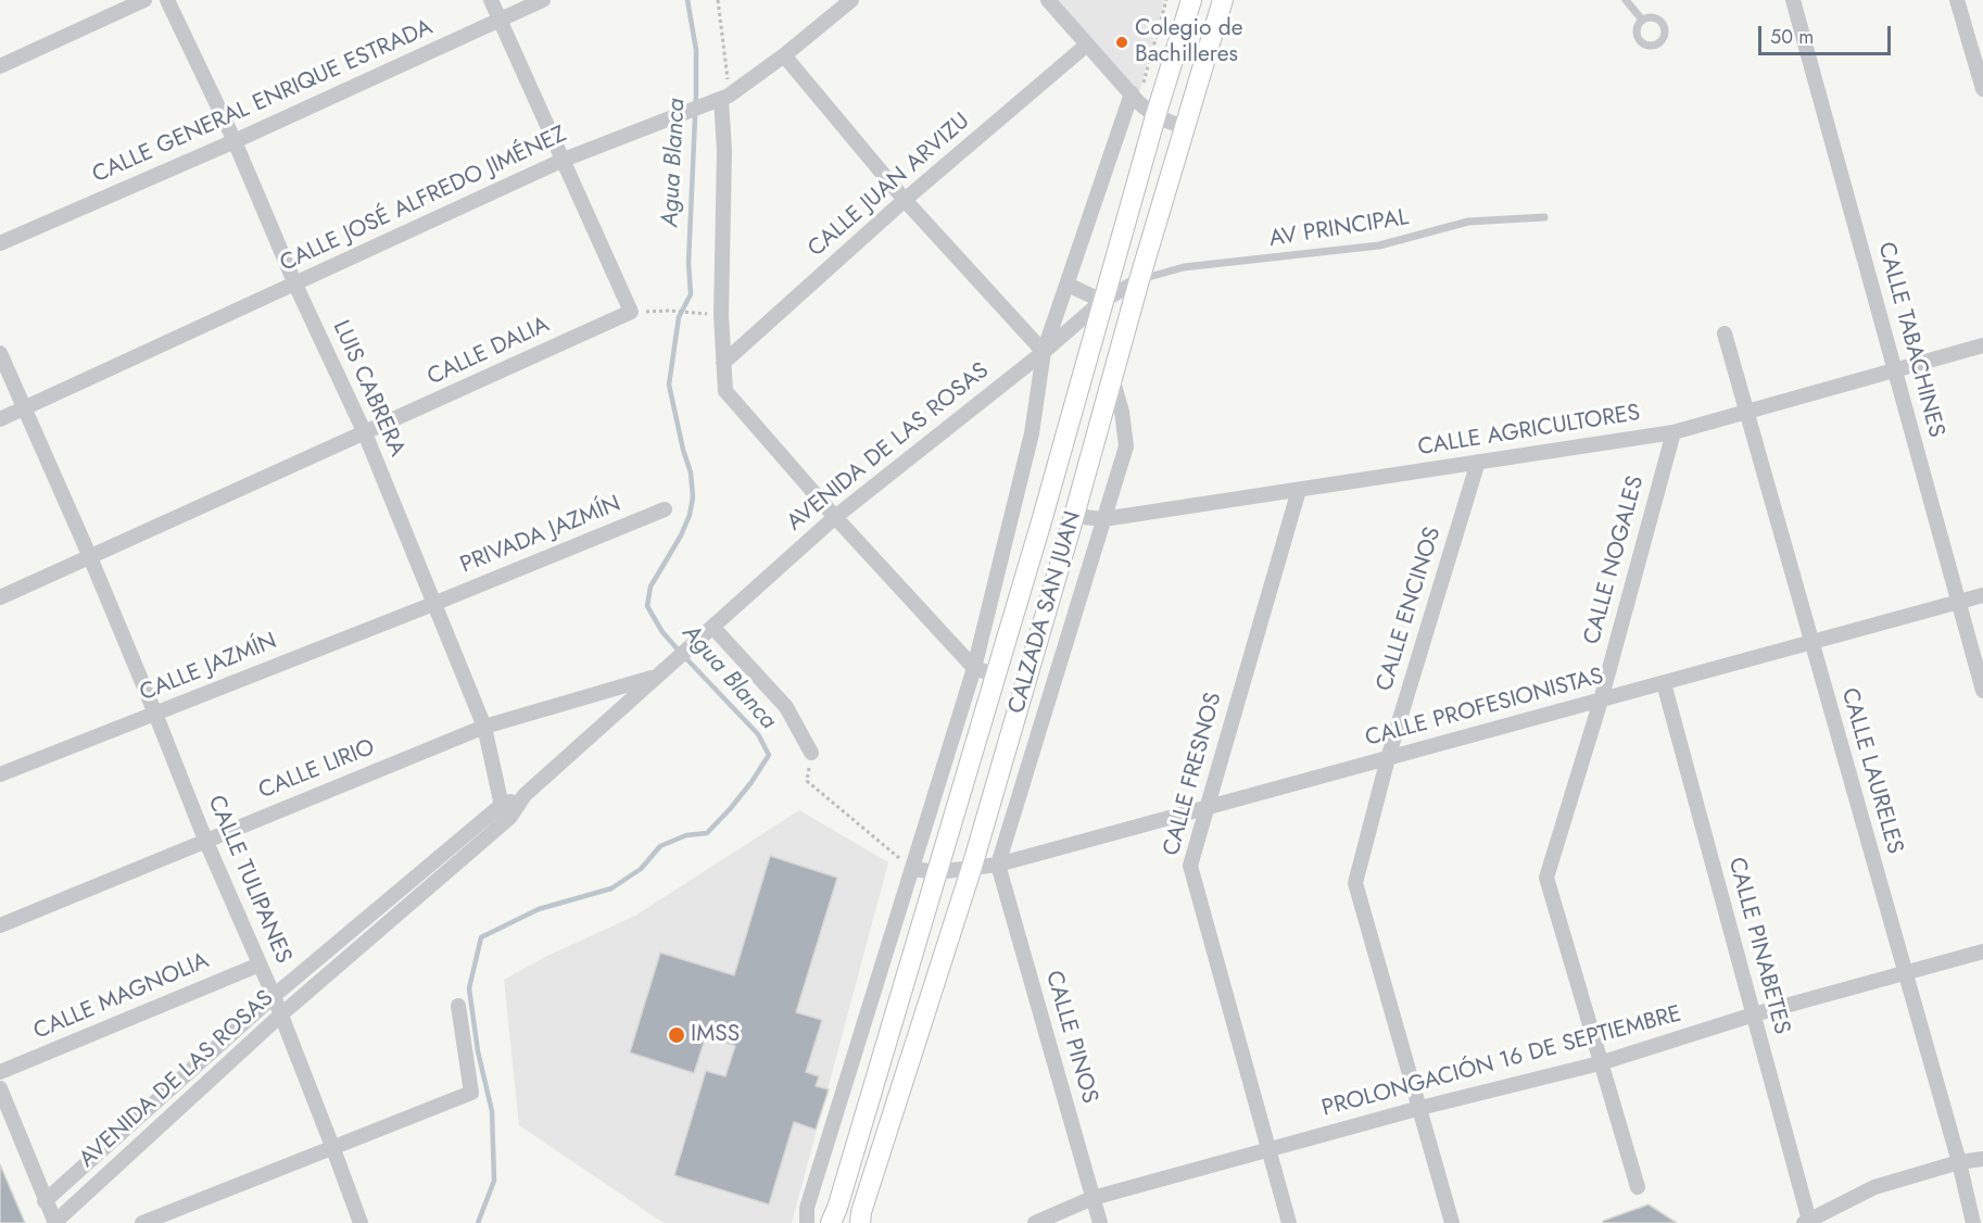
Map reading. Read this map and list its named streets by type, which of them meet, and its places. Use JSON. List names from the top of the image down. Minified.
{"streets":{"main road":["CALZADA SAN JUAN"],"street":["CALLE GENERAL ENRIQUE ESTRADA","CALLE JUAN ARVIZU","CALLE JOSÉ ALFREDO JIMÉNEZ","CALLE TABACHINES","CALLE DALIA","LUIS CABRERA","CALLE AGRICULTORES","AVENIDA DE LAS ROSAS","PRIVADA JAZMÍN","CALLE NOGALES","CALLE ENCINOS","CALLE JAZMÍN","CALLE PROFESIONISTAS","CALLE LIRIO","CALLE LAURELES","CALLE FRESNOS","CALLE TULIPANES","CALLE PINABETES","CALLE MAGNOLIA","CALLE PINOS","PROLONGACIÓN 16 DE SEPTIEMBRE"],"lane":["AV PRINCIPAL"]},"crossings":[["CALLE GENERAL ENRIQUE ESTRADA","LUIS CABRERA"],["CALLE JOSÉ ALFREDO JIMÉNEZ","LUIS CABRERA"],["CALLE JOSÉ ALFREDO JIMÉNEZ","CALLE TULIPANES"],["AV PRINCIPAL","AVENIDA DE LAS ROSAS"],["AV PRINCIPAL","CALZADA SAN JUAN"],["CALLE TABACHINES","CALLE AGRICULTORES"],["CALLE TABACHINES","CALLE PROFESIONISTAS"],["CALLE DALIA","LUIS CABRERA"],["CALLE DALIA","CALLE TULIPANES"],["LUIS CABRERA","AVENIDA DE LAS ROSAS"],["LUIS CABRERA","PRIVADA JAZMÍN"],["LUIS CABRERA","CALLE JAZMÍN"],["LUIS CABRERA","CALLE LIRIO"],["CALLE AGRICULTORES","CALLE NOGALES"],["CALLE AGRICULTORES","CALLE ENCINOS"],["CALLE AGRICULTORES","CALZADA SAN JUAN"],["CALLE AGRICULTORES","CALLE LAURELES"],["CALLE AGRICULTORES","CALLE FRESNOS"],["AVENIDA DE LAS ROSAS","CALZADA SAN JUAN"],["AVENIDA DE LAS ROSAS","CALLE LIRIO"],["AVENIDA DE LAS ROSAS","CALLE TULIPANES"],["PRIVADA JAZMÍN","CALLE JAZMÍN"],["CALLE NOGALES","CALLE PROFESIONISTAS"],["CALLE NOGALES","PROLONGACIÓN 16 DE SEPTIEMBRE"],["CALLE ENCINOS","CALLE PROFESIONISTAS"],["CALLE ENCINOS","PROLONGACIÓN 16 DE SEPTIEMBRE"],["CALZADA SAN JUAN","CALLE PROFESIONISTAS"],["CALLE JAZMÍN","CALLE TULIPANES"],["CALLE PROFESIONISTAS","CALLE LAURELES"],["CALLE PROFESIONISTAS","CALLE FRESNOS"],["CALLE PROFESIONISTAS","CALLE PINABETES"],["CALLE PROFESIONISTAS","CALLE PINOS"],["CALLE LIRIO","CALLE TULIPANES"],["CALLE LAURELES","PROLONGACIÓN 16 DE SEPTIEMBRE"],["CALLE FRESNOS","PROLONGACIÓN 16 DE SEPTIEMBRE"],["CALLE TULIPANES","CALLE MAGNOLIA"],["CALLE PINABETES","PROLONGACIÓN 16 DE SEPTIEMBRE"],["CALLE PINOS","PROLONGACIÓN 16 DE SEPTIEMBRE"]],"water":["Agua Blanca"],"places":["Colegio de Bachilleres","IMSS"],"scale_bar":"50 m"}
